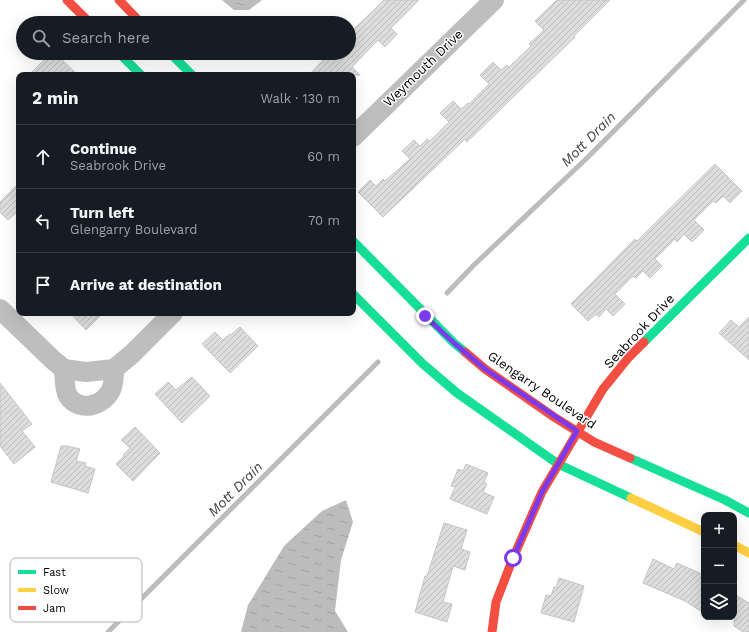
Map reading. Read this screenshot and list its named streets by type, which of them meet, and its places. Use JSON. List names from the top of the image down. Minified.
{"streets":{"street":["Weymouth Drive","Seabrook Drive","Glengarry Boulevard"]},"crossings":[["Seabrook Drive","Glengarry Boulevard"]],"water":["Mott Drain"],"legend":["Fast","Slow","Jam"],"page":{"search":"Search here","heading":["2 min","Walk · 130 m"],"list":[["Continue","Seabrook Drive","60 m"],["Turn left","Glengarry Boulevard","70 m"],"Arrive at destination"],"map_buttons":["+","−"]}}
